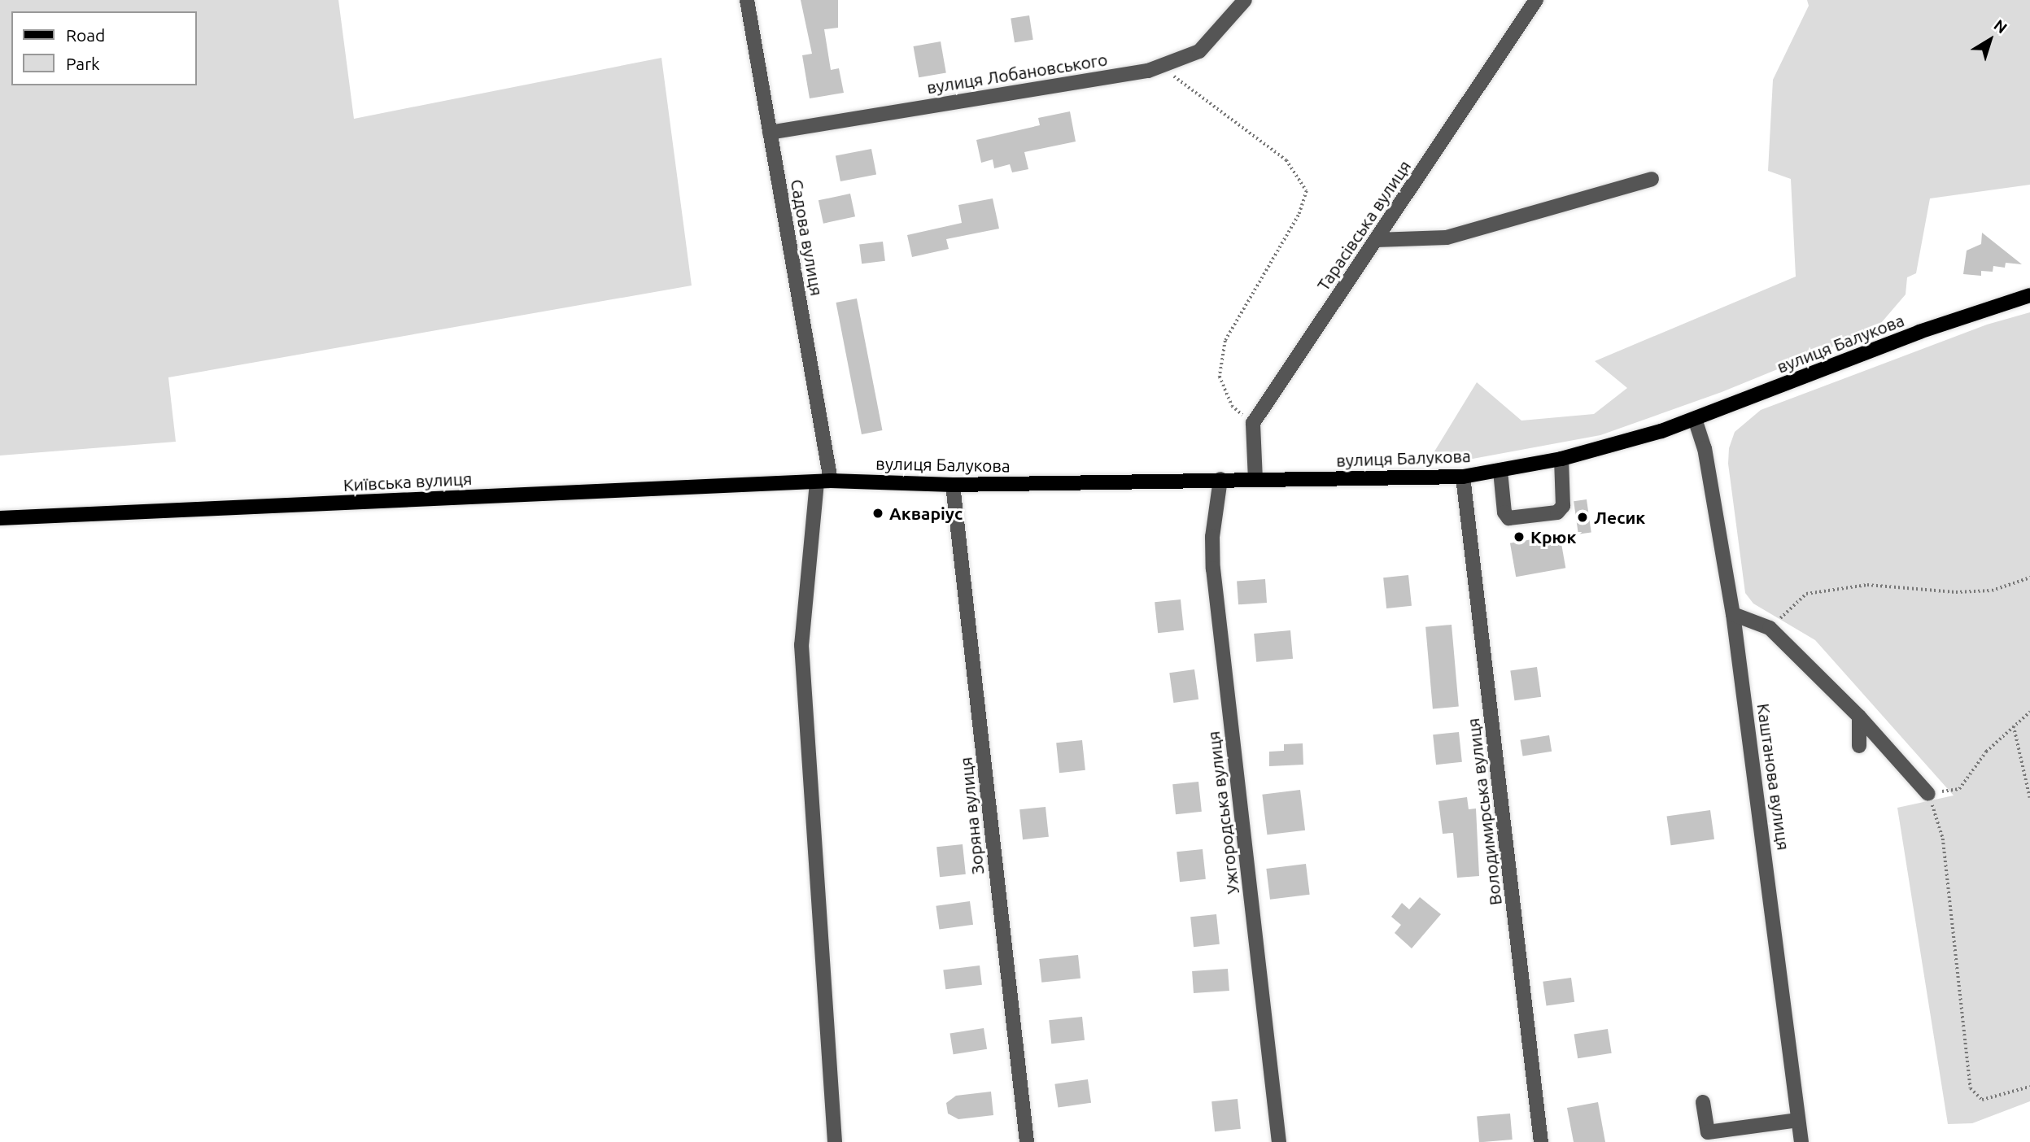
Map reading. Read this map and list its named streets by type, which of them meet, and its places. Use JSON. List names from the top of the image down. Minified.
{"streets":{"main road":["вулиця Балукова","Київська вулиця"],"street":["вулиця Лобановського","Тарасівська вулиця","Садова вулиця","Каштанова вулиця","Володимирська вулиця","Ужгородська вулиця","Зоряна вулиця"]},"crossings":[["вулиця Лобановського","Садова вулиця"],["Садова вулиця","вулиця Балукова"],["Садова вулиця","Київська вулиця"],["вулиця Балукова","Київська вулиця"],["вулиця Балукова","Каштанова вулиця"],["вулиця Балукова","Володимирська вулиця"],["вулиця Балукова","Ужгородська вулиця"],["вулиця Балукова","Зоряна вулиця"]],"places":["Акваріус","Лесик","Крюк"],"legend":["Road","Park"],"north":"top right"}
